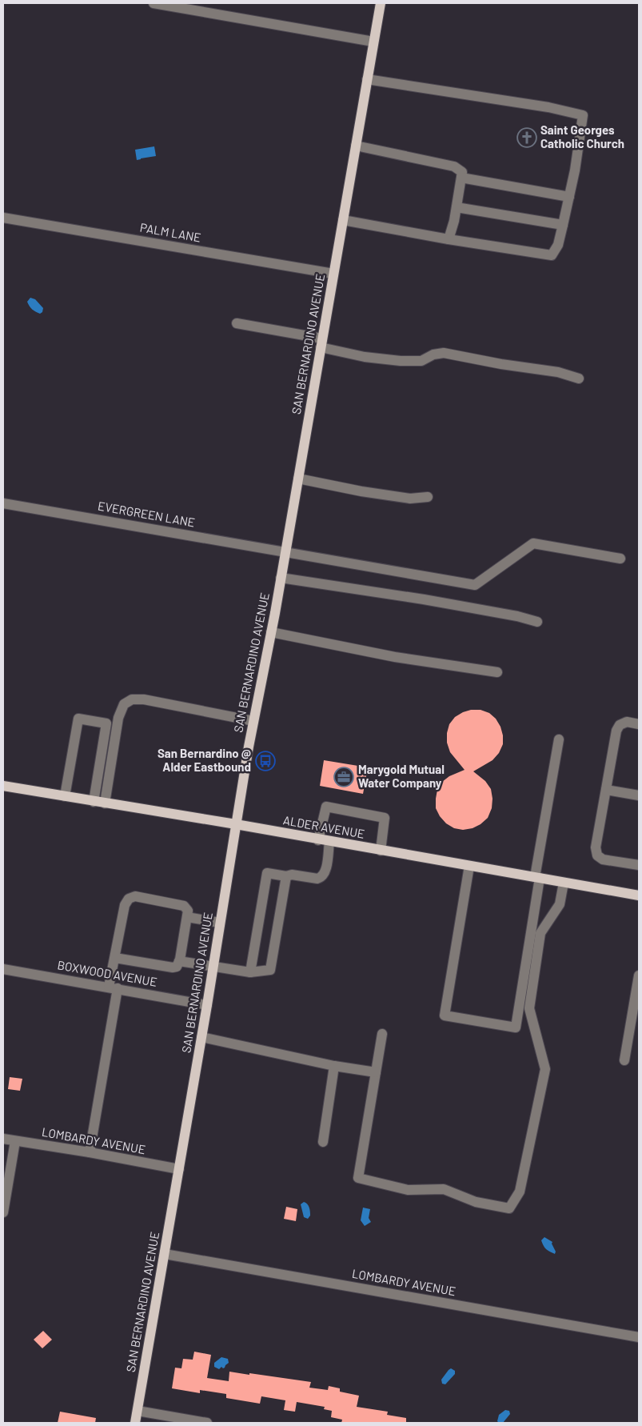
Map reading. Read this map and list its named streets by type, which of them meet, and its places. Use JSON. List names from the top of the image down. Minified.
{"streets":{"main road":["SAN BERNARDINO AVENUE","ALDER AVENUE"],"street":["PALM LANE","EVERGREEN LANE","BOXWOOD AVENUE","LOMBARDY AVENUE"]},"crossings":[["PALM LANE","SAN BERNARDINO AVENUE"],["SAN BERNARDINO AVENUE","EVERGREEN LANE"],["SAN BERNARDINO AVENUE","ALDER AVENUE"],["SAN BERNARDINO AVENUE","BOXWOOD AVENUE"],["SAN BERNARDINO AVENUE","LOMBARDY AVENUE"]],"places":{"church":["Saint Georges Catholic Church"],"bus stop":["San Bernardino @ Alder Eastbound"],"office":["Marygold Mutual Water Company"]}}
